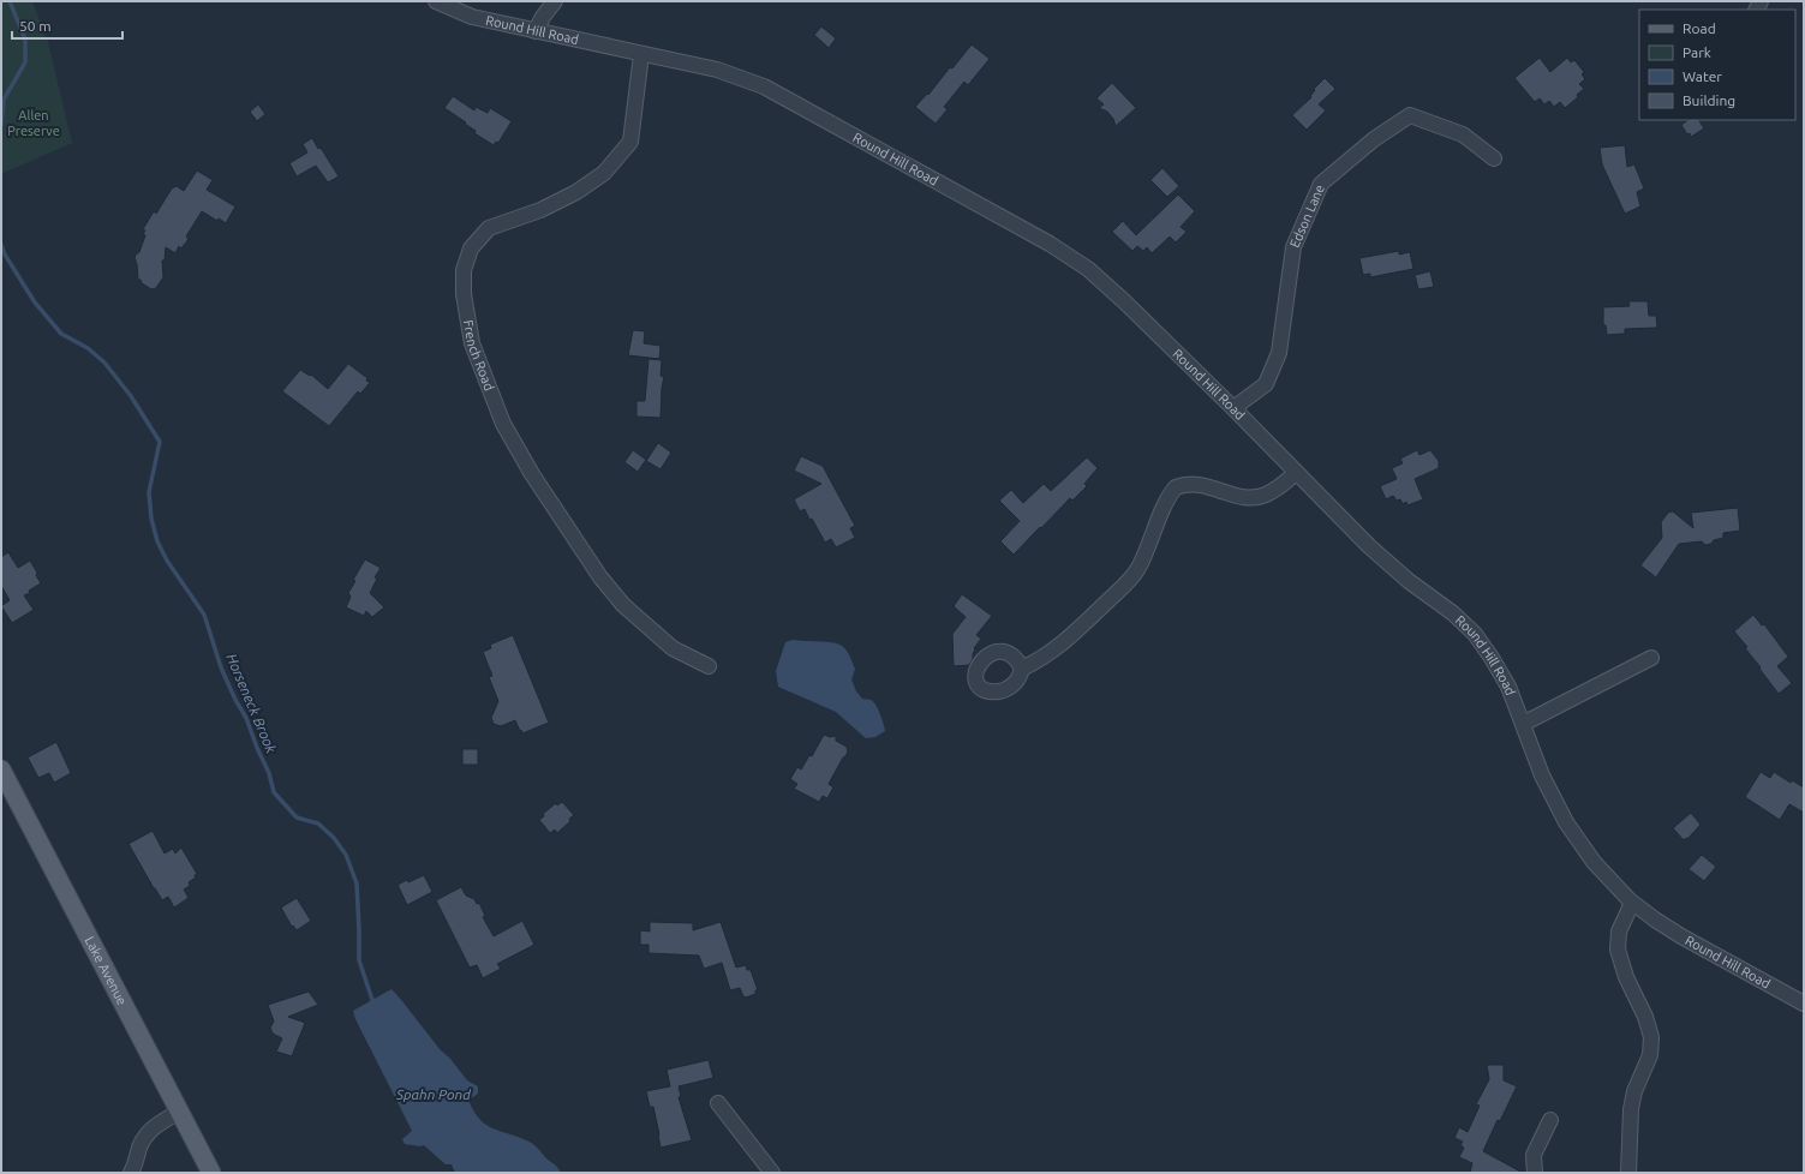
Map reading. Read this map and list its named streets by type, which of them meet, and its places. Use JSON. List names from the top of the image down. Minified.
{"streets":{"main road":["Lake Avenue"],"street":["Round Hill Road","Edson Lane","French Road"]},"crossings":[["Round Hill Road","Edson Lane"],["Round Hill Road","French Road"]],"water":["Horseneck Brook","Spahn Pond"],"parks":["Allen Preserve"],"legend":["Road","Park","Water","Building"],"scale_bar":"50 m"}
